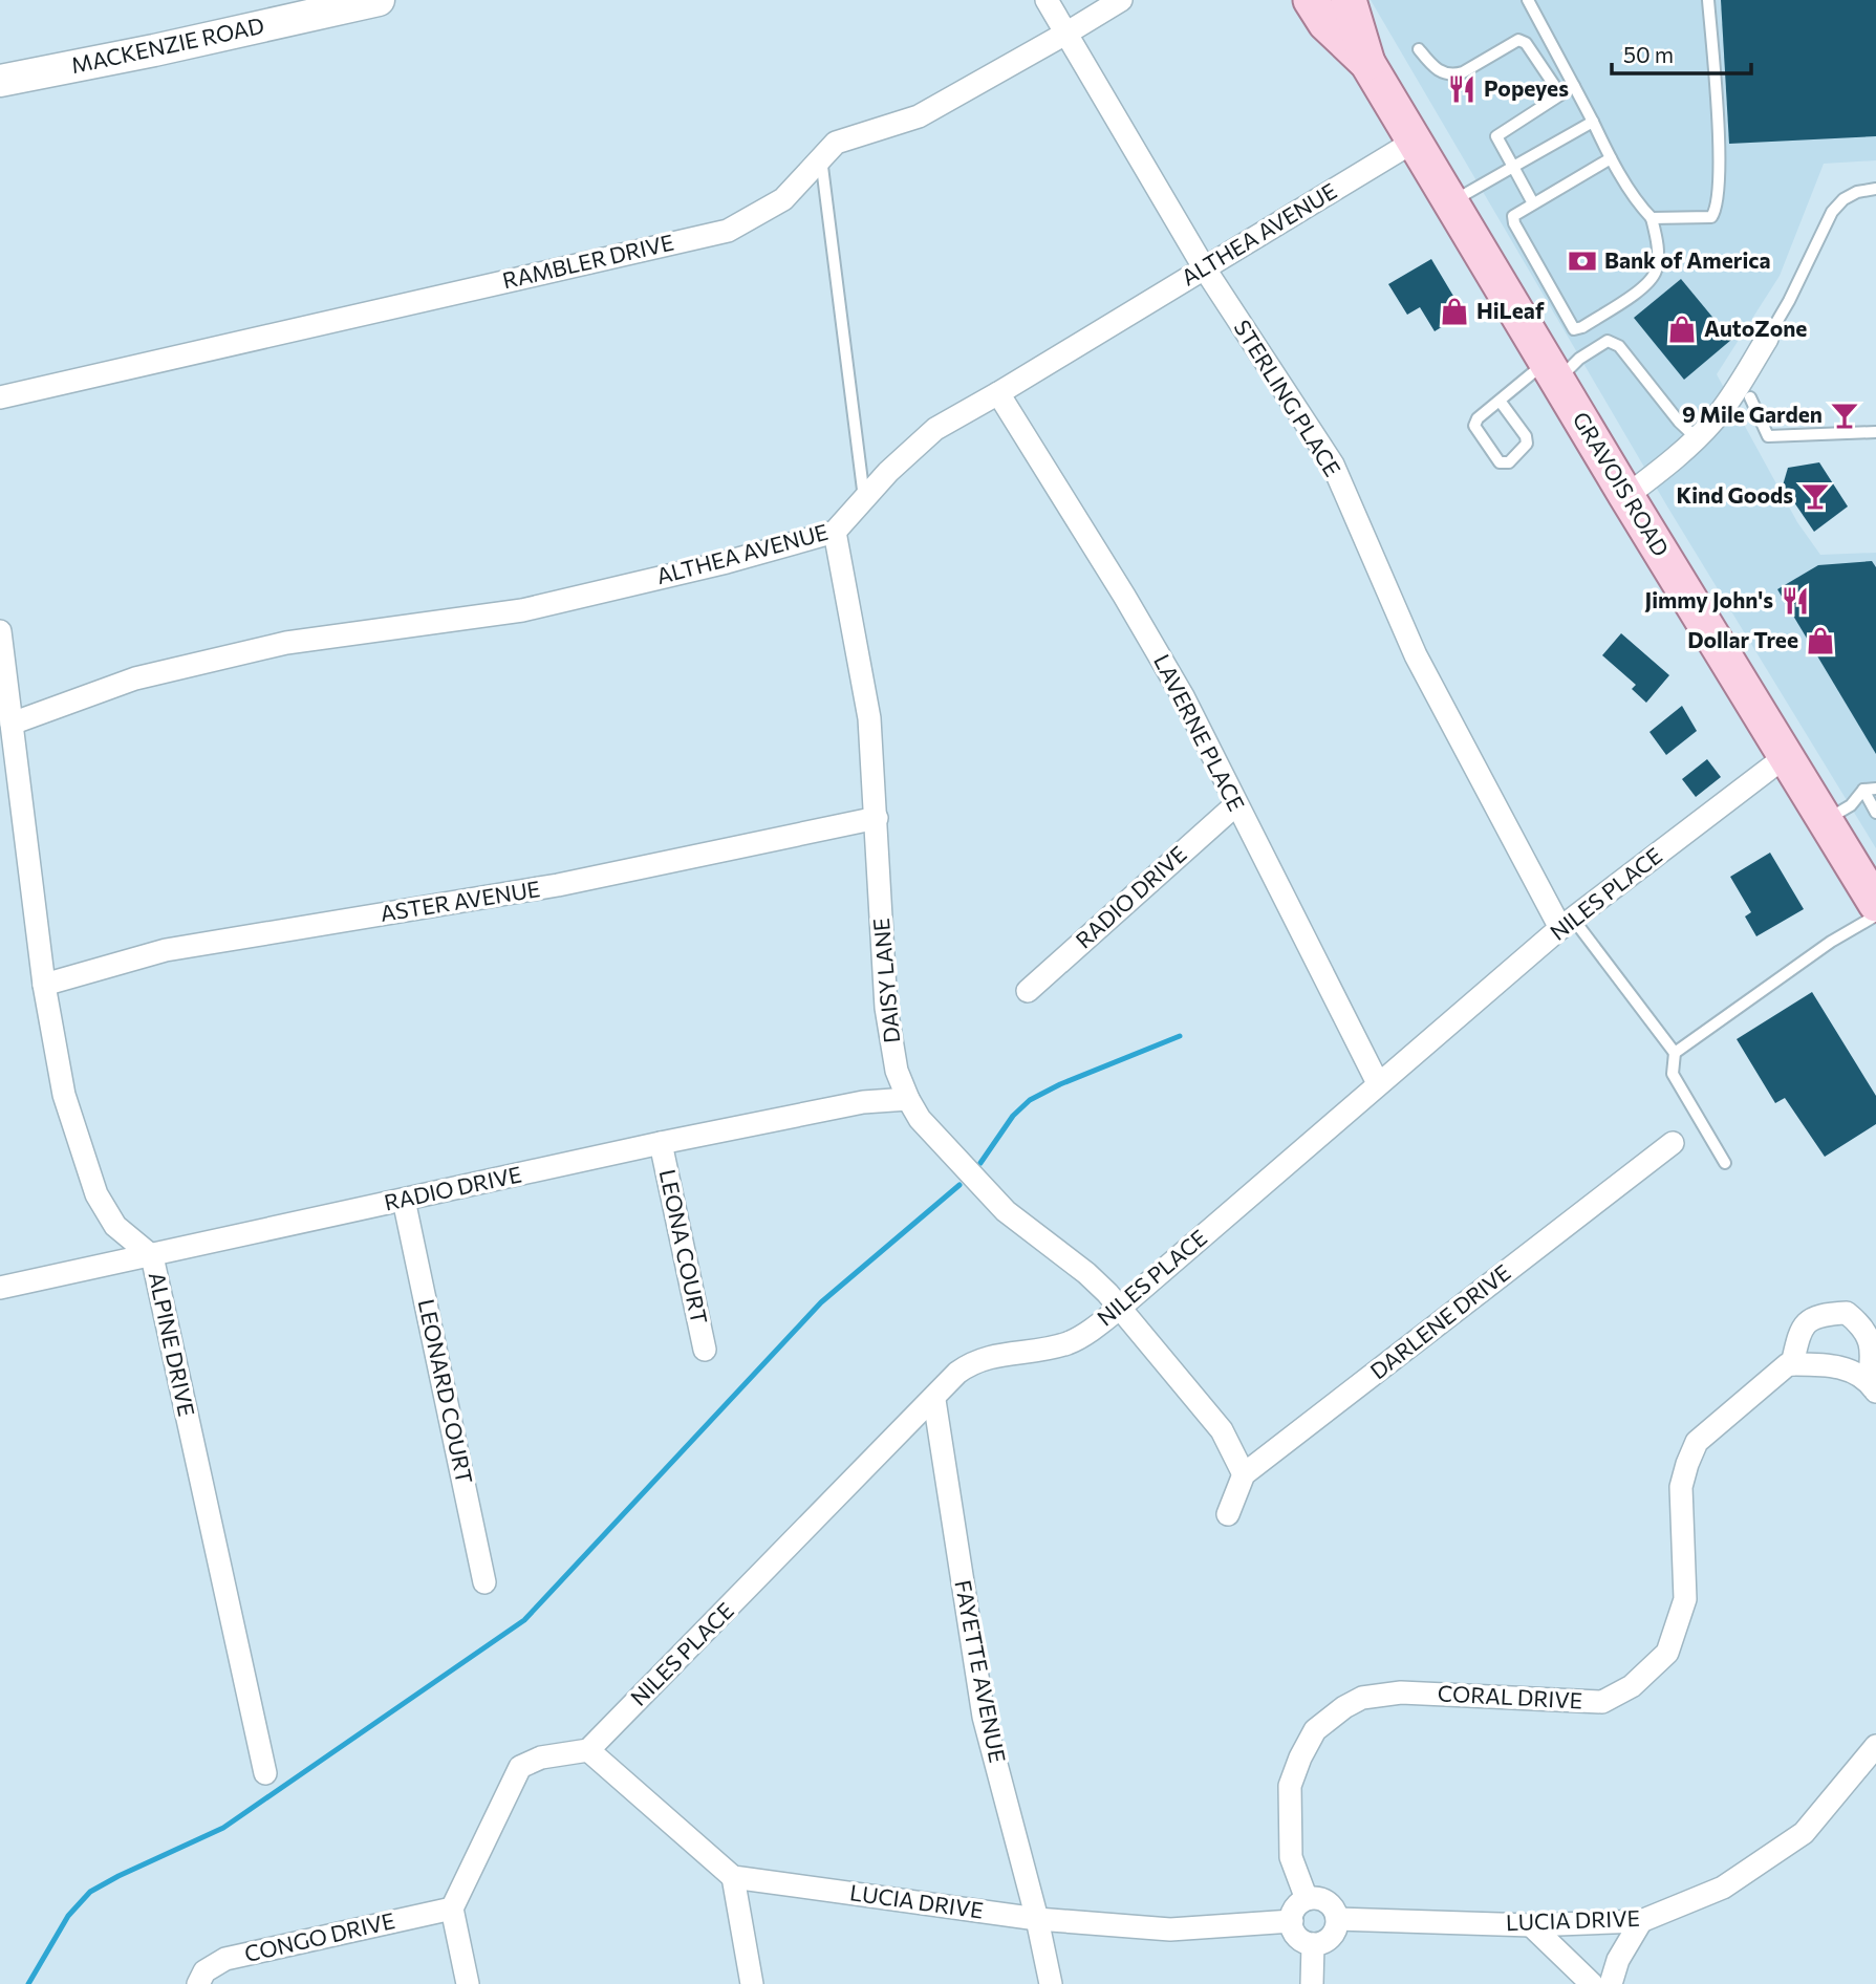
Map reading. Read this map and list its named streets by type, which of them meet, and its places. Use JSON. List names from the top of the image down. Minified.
{"streets":{"main road":["MACKENZIE ROAD","GRAVOIS ROAD"],"street":["ALTHEA AVENUE","RAMBLER DRIVE","STERLING PLACE","LAVERNE PLACE","NILES PLACE","RADIO DRIVE","ASTER AVENUE","DAISY LANE","LEONA COURT","DARLENE DRIVE","ALPINE DRIVE","LEONARD COURT","FAYETTE AVENUE","CORAL DRIVE","LUCIA DRIVE","CONGO DRIVE"]},"crossings":[["ALTHEA AVENUE","STERLING PLACE"],["ALTHEA AVENUE","GRAVOIS ROAD"],["ALTHEA AVENUE","LAVERNE PLACE"],["ALTHEA AVENUE","DAISY LANE"],["ALTHEA AVENUE","ALPINE DRIVE"],["RAMBLER DRIVE","STERLING PLACE"],["STERLING PLACE","NILES PLACE"],["GRAVOIS ROAD","NILES PLACE"],["LAVERNE PLACE","NILES PLACE"],["LAVERNE PLACE","RADIO DRIVE"],["NILES PLACE","DAISY LANE"],["NILES PLACE","FAYETTE AVENUE"],["RADIO DRIVE","DAISY LANE"],["RADIO DRIVE","LEONA COURT"],["RADIO DRIVE","ALPINE DRIVE"],["RADIO DRIVE","LEONARD COURT"],["ASTER AVENUE","DAISY LANE"],["ASTER AVENUE","ALPINE DRIVE"],["DAISY LANE","DARLENE DRIVE"],["FAYETTE AVENUE","LUCIA DRIVE"],["CORAL DRIVE","LUCIA DRIVE"]],"places":{"restaurant":["Popeyes","Jimmy John's"],"bank":["Bank of America"],"shop":["HiLeaf","AutoZone","Dollar Tree"],"bar":["9 Mile Garden","Kind Goods"]},"scale_bar":"50 m"}
